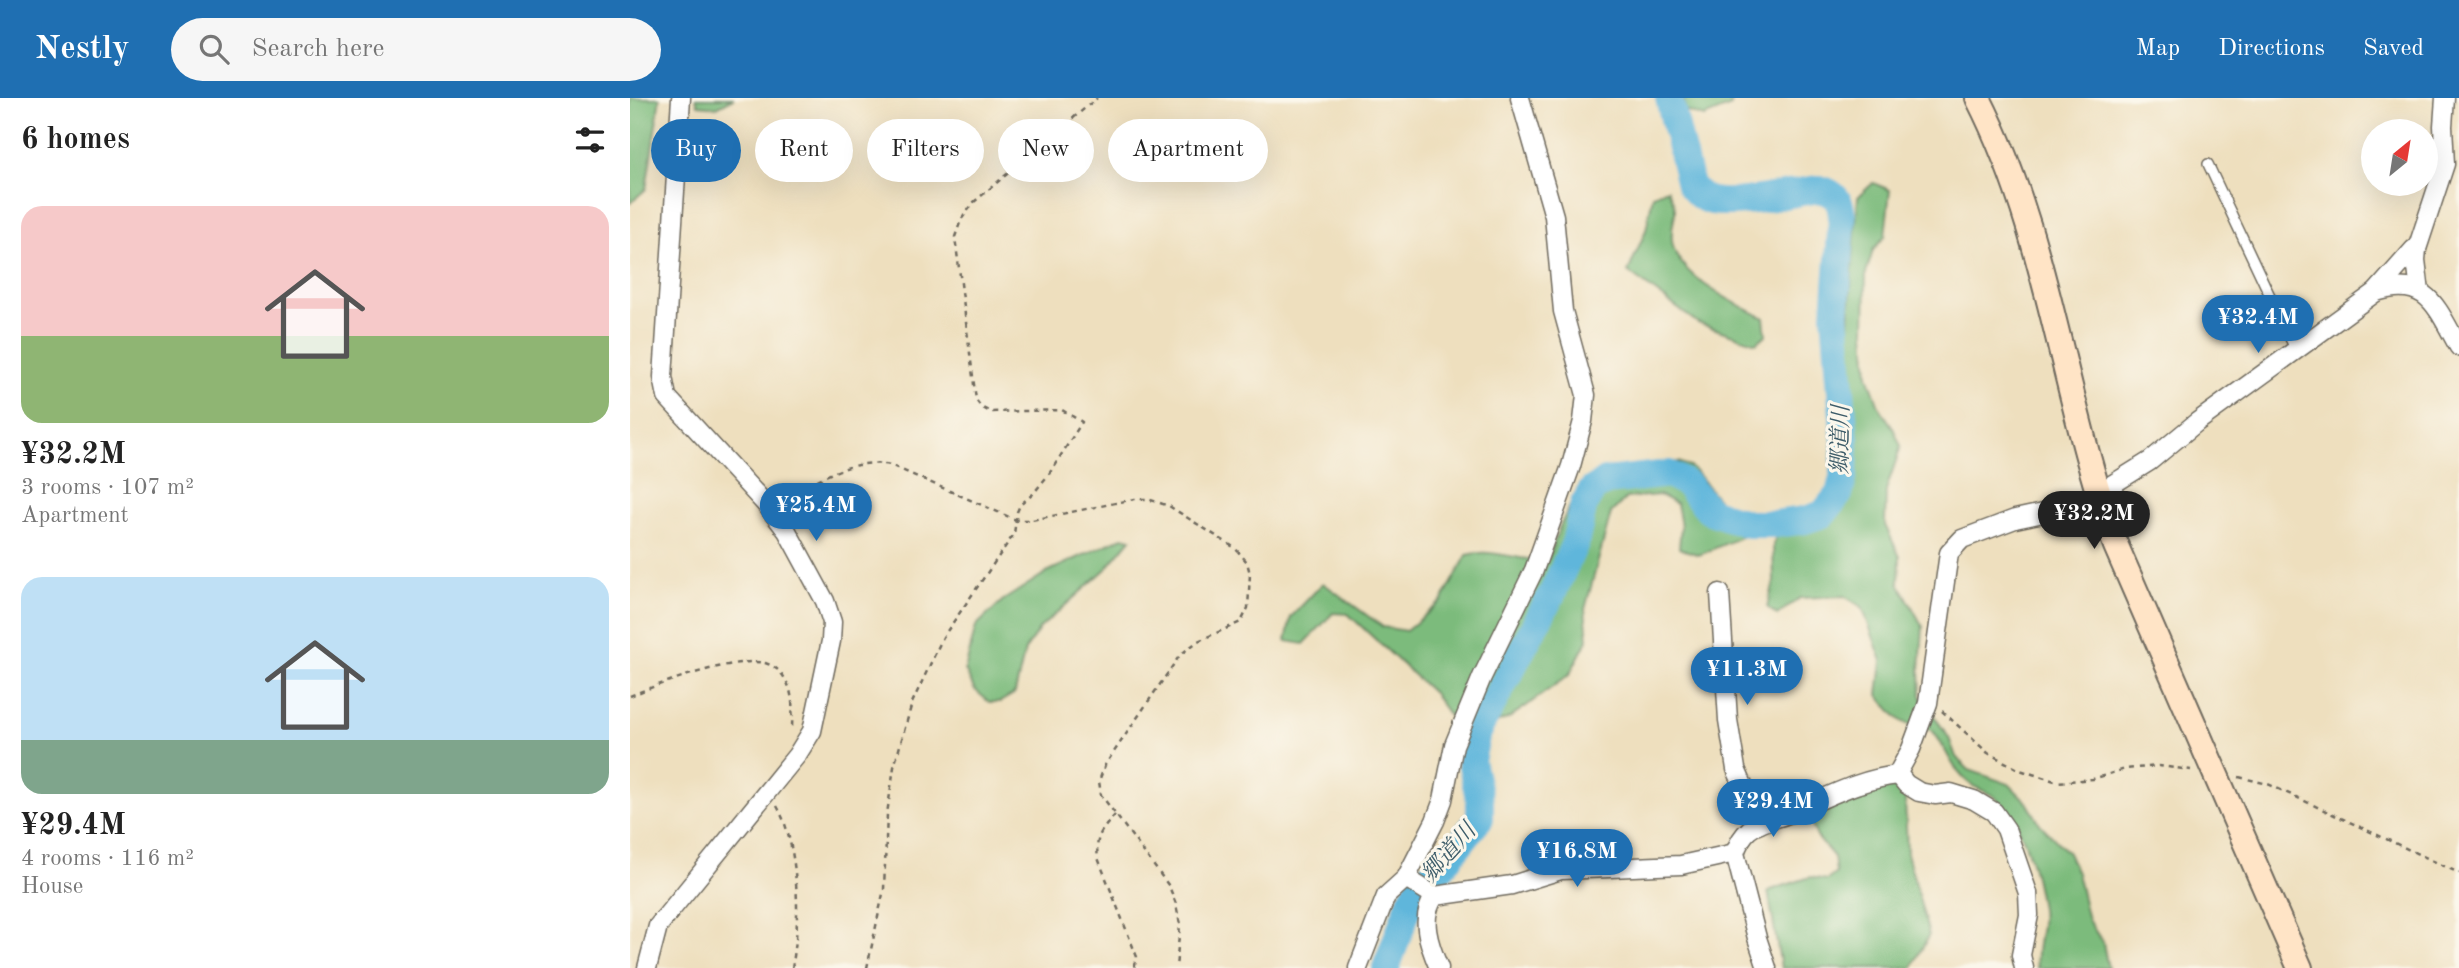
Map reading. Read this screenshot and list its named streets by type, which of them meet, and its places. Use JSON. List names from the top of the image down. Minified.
{"water":["郷道川"],"north":"top right","page":{"header":"Nestly","search":"Search here","nav":["Map","Directions","Saved"],"heading":"6 homes","chip":["Buy","Rent","Filters","New","Apartment"],"list":[{"name":"¥32.2M","note":"3 rooms · 107 m² · Apartment"},{"name":"¥29.4M","note":"4 rooms · 116 m² · House"}],"price":["¥32.4M","¥25.4M","¥32.2M","¥11.3M","¥29.4M","¥16.8M"]}}
